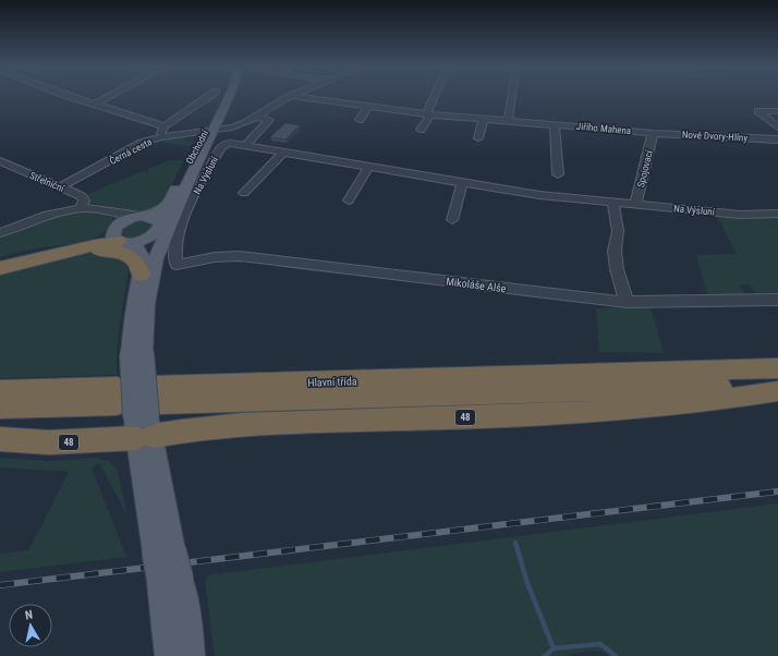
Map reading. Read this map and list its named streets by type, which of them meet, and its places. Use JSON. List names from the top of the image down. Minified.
{"streets":{"highway":["Hlavní třída","48"],"main road":["Obchodní"],"street":["Jiřího Mahena","Nové Dvory-Hlíny","Černá cesta","Spojovací","Na Výsluní","Střelniční","Mikoláše Alše"]},"crossings":[["Jiřího Mahena","Nové Dvory-Hlíny"],["Jiřího Mahena","Spojovací"],["Nové Dvory-Hlíny","Spojovací"],["Obchodní","Černá cesta"],["Černá cesta","Střelniční"],["Spojovací","Na Výsluní"],["Na Výsluní","Mikoláše Alše"],["Hlavní třída","48"]],"north":"top"}
